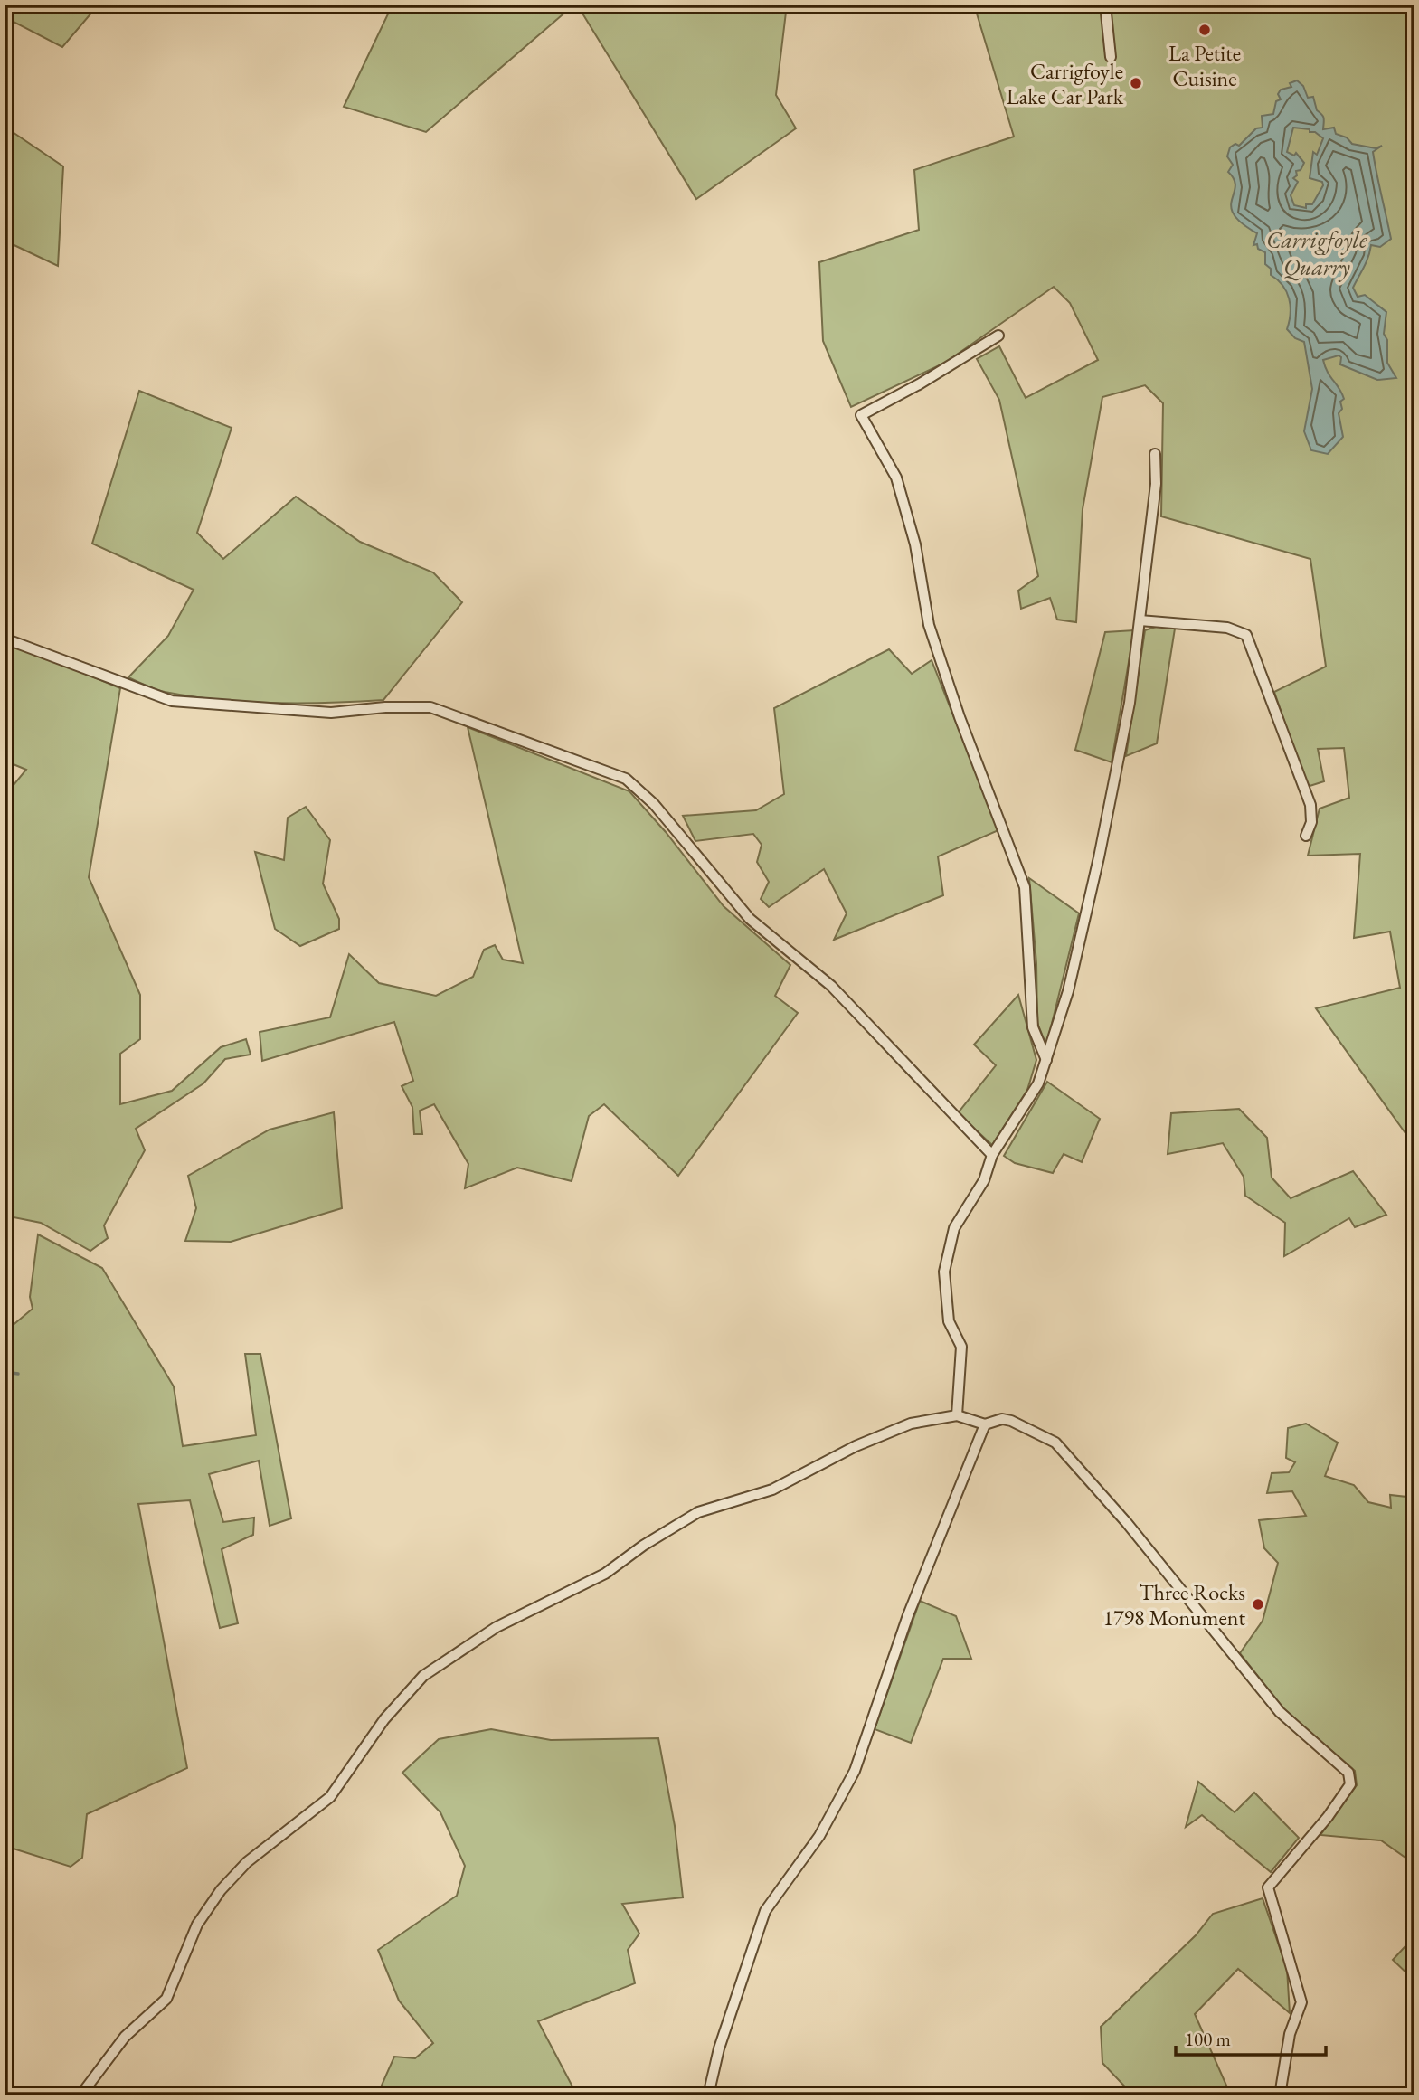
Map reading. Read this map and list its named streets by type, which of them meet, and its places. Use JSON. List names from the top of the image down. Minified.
{"water":["Carrigfoyle Quarry"],"places":["La Petite Cuisine","Carrigfoyle Lake Car Park","Three Rocks 1798 Monument"],"scale_bar":"100 m"}
